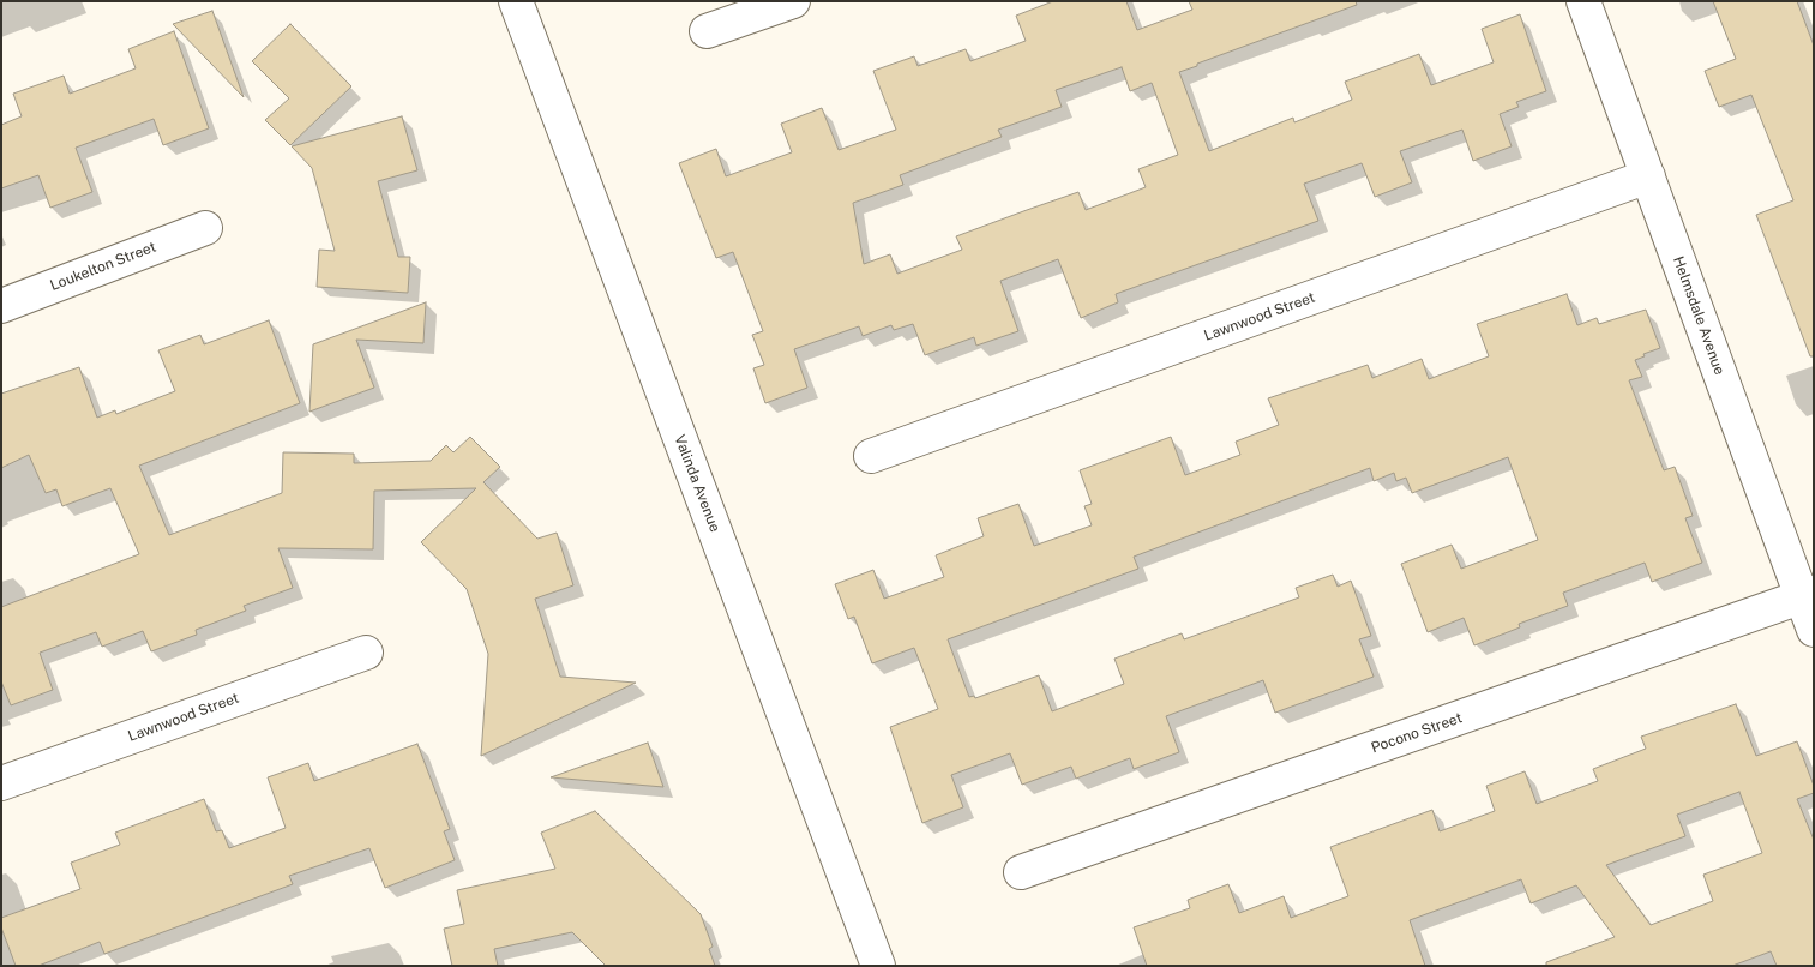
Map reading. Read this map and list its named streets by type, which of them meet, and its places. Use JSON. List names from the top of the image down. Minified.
{"streets":{"street":["Loukelton Street","Helmsdale Avenue","Lawnwood Street","Valinda Avenue","Pocono Street"]},"crossings":[["Helmsdale Avenue","Lawnwood Street"],["Helmsdale Avenue","Pocono Street"]]}
